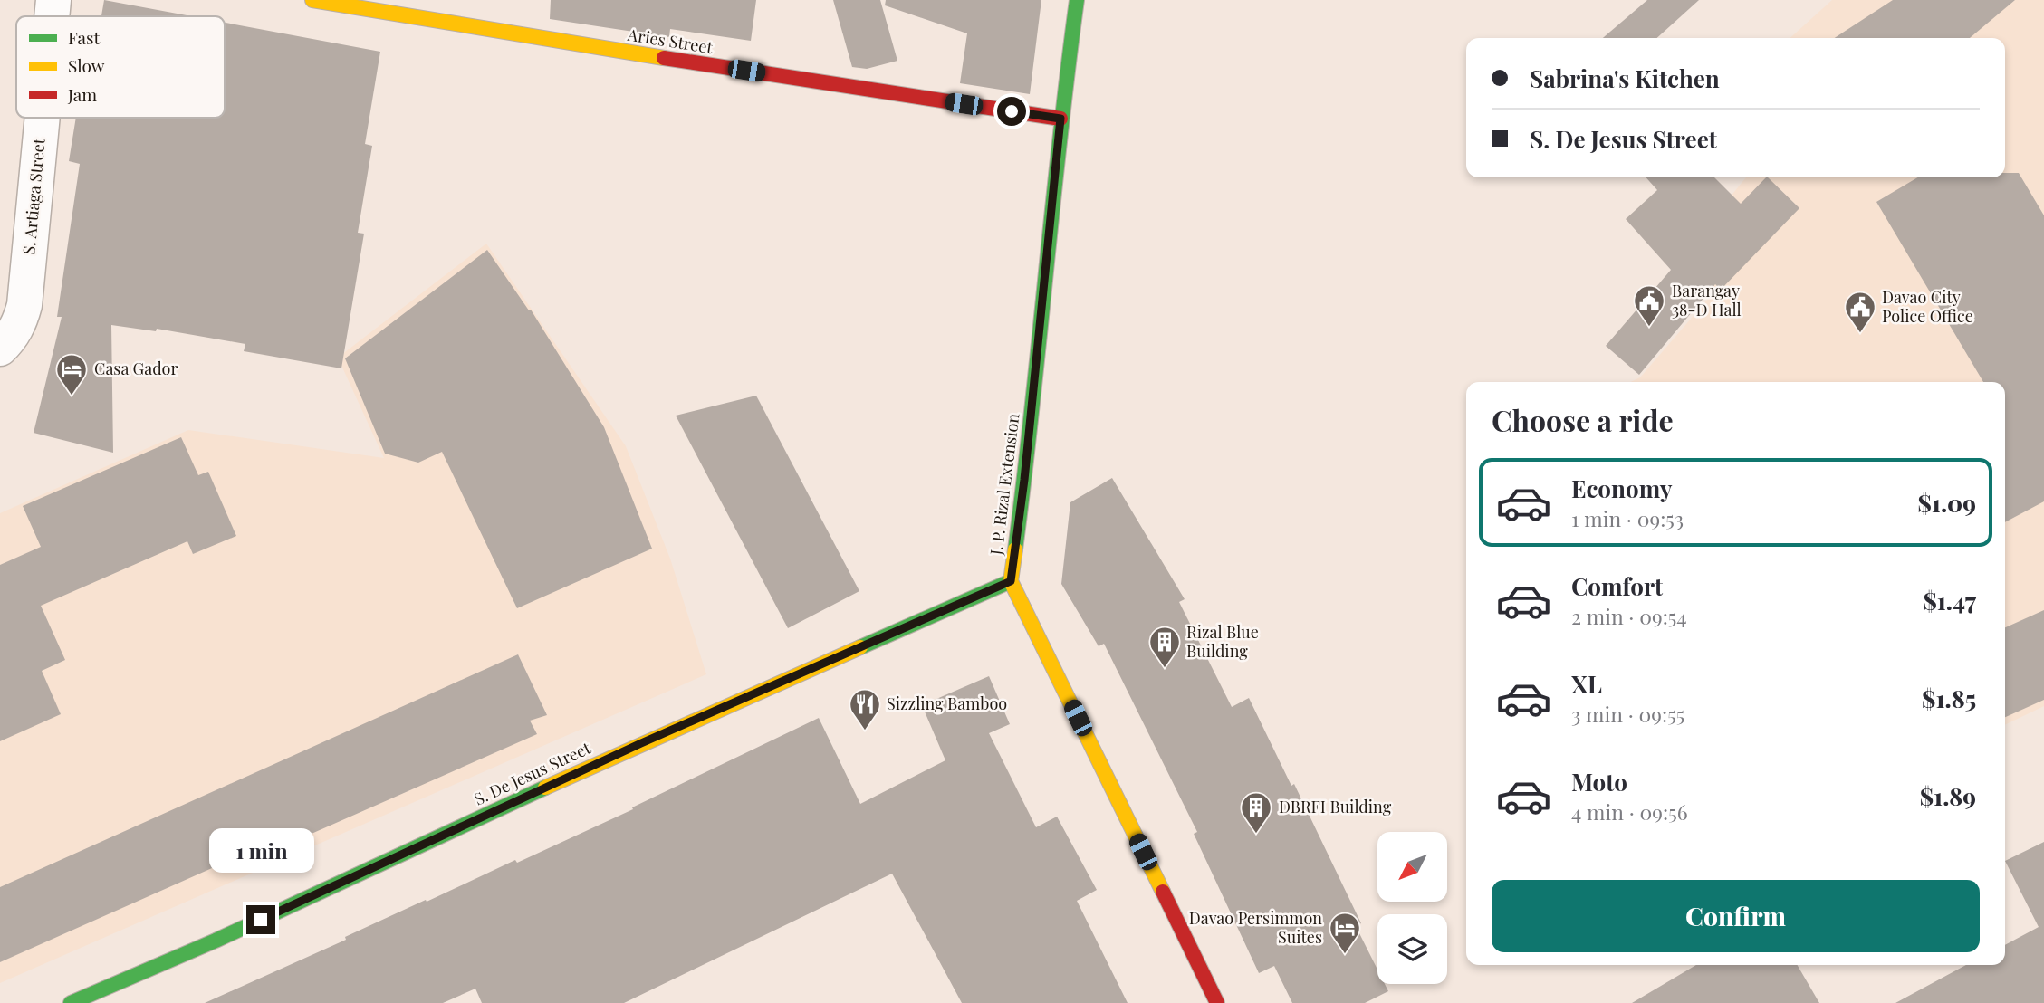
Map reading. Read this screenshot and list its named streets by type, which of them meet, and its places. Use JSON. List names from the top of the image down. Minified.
{"streets":{"street":["Aries Street","S. Artiaga Street","J. P. Rizal Extension","S. De Jesus Street"]},"crossings":[["Aries Street","J. P. Rizal Extension"],["J. P. Rizal Extension","S. De Jesus Street"]],"places":{"public building":["Barangay 38-D Hall","Davao City Police Office"],"hotel":["Casa Gador","Davao Persimmon Suites"],"building":["Rizal Blue Building","DBRFI Building"],"restaurant":["Sizzling Bamboo"]},"legend":["Fast","Slow","Jam"],"north":"bottom left","page":{"banner":["Sabrina's Kitchen","S. De Jesus Street"],"heading":"Choose a ride","list":[{"name":"Economy","note":"1 min · 09:53","value":"$1.09"},{"name":"Comfort","note":"2 min · 09:54","value":"$1.47"},{"name":"XL","note":"3 min · 09:55","value":"$1.85"},{"name":"Moto","note":"4 min · 09:56","value":"$1.89"}],"bubble":"1 min","buttons":"Confirm"}}
